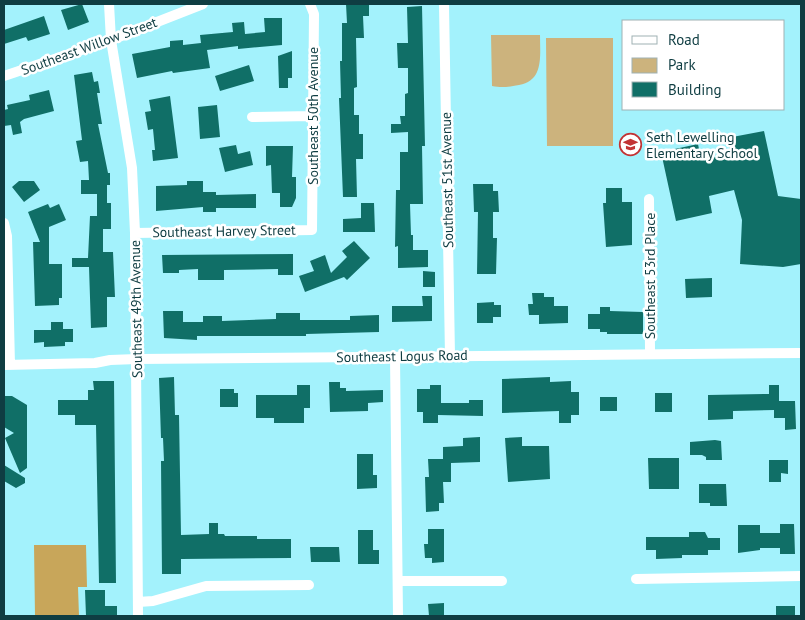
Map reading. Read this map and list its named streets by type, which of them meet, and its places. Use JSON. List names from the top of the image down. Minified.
{"streets":{"street":["Southeast Willow Street","Southeast 50th Avenue","Southeast 51st Avenue","Southeast Harvey Street","Southeast 53rd Place","Southeast 49th Avenue","Southeast Logus Road"]},"crossings":[["Southeast Willow Street","Southeast 49th Avenue"],["Southeast 50th Avenue","Southeast Harvey Street"],["Southeast 51st Avenue","Southeast Logus Road"],["Southeast Harvey Street","Southeast 49th Avenue"],["Southeast 53rd Place","Southeast Logus Road"],["Southeast 49th Avenue","Southeast Logus Road"]],"places":{"school or university":["Seth Lewelling Elementary School"]},"legend":["Road","Park","Building"]}
